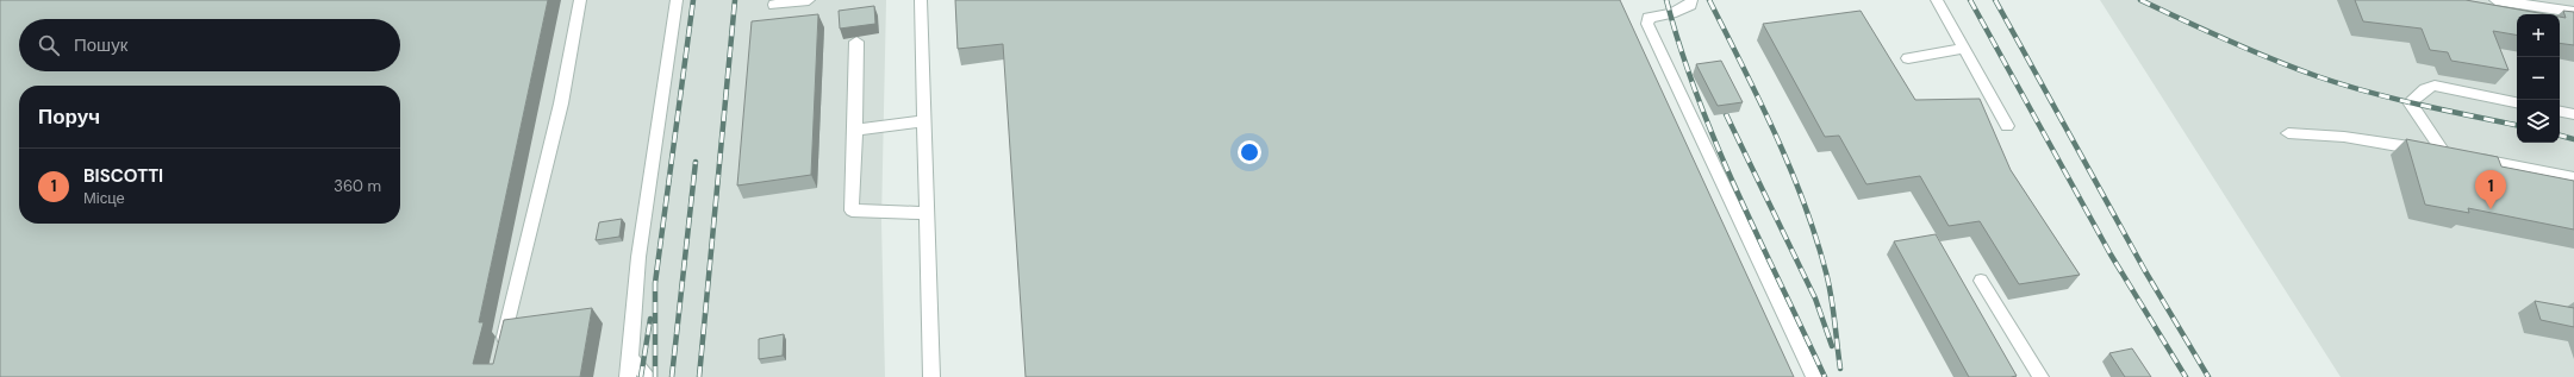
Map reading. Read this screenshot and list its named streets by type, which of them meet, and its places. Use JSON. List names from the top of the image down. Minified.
{"page":{"map_buttons":["+","−"],"search":"Пошук","heading":"Поруч","list":[{"mark":"1","name":"BISCOTTI","note":"Місце","value":"360 m"}],"pins":"1"}}
